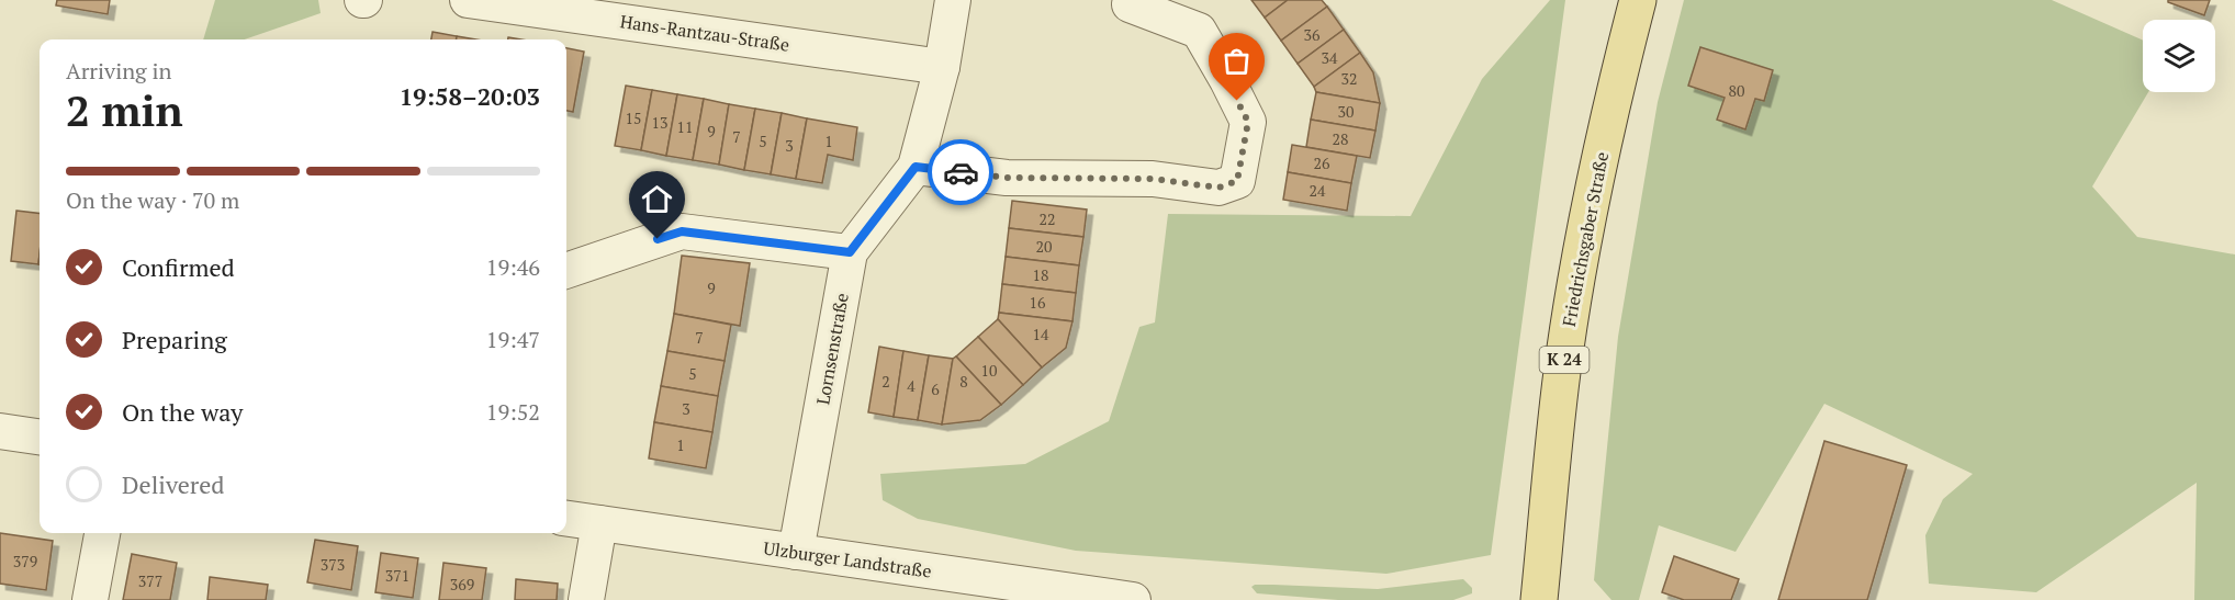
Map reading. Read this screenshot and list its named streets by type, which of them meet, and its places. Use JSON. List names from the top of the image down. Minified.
{"streets":{"main road":["Friedrichsgaber Straße","K 24"],"street":["Hans-Rantzau-Straße","Lornsenstraße","Ulzburger Landstraße"]},"crossings":[["Hans-Rantzau-Straße","Lornsenstraße"],["Lornsenstraße","Ulzburger Landstraße"]],"house_numbers":["36","34","32","80","30","15","13","11","9","7","28","5","1","3","26","24","22","20","18","9","16","14","7","10","5","2","8","4","6","3","1","379","373","371","377","369"],"page":{"heading":["2 min","Arriving in","19:58–20:03"],"bar":"On the way · 70 m","list":[["Confirmed","19:46"],["Preparing","19:47"],["On the way","19:52"],"Delivered"]}}
